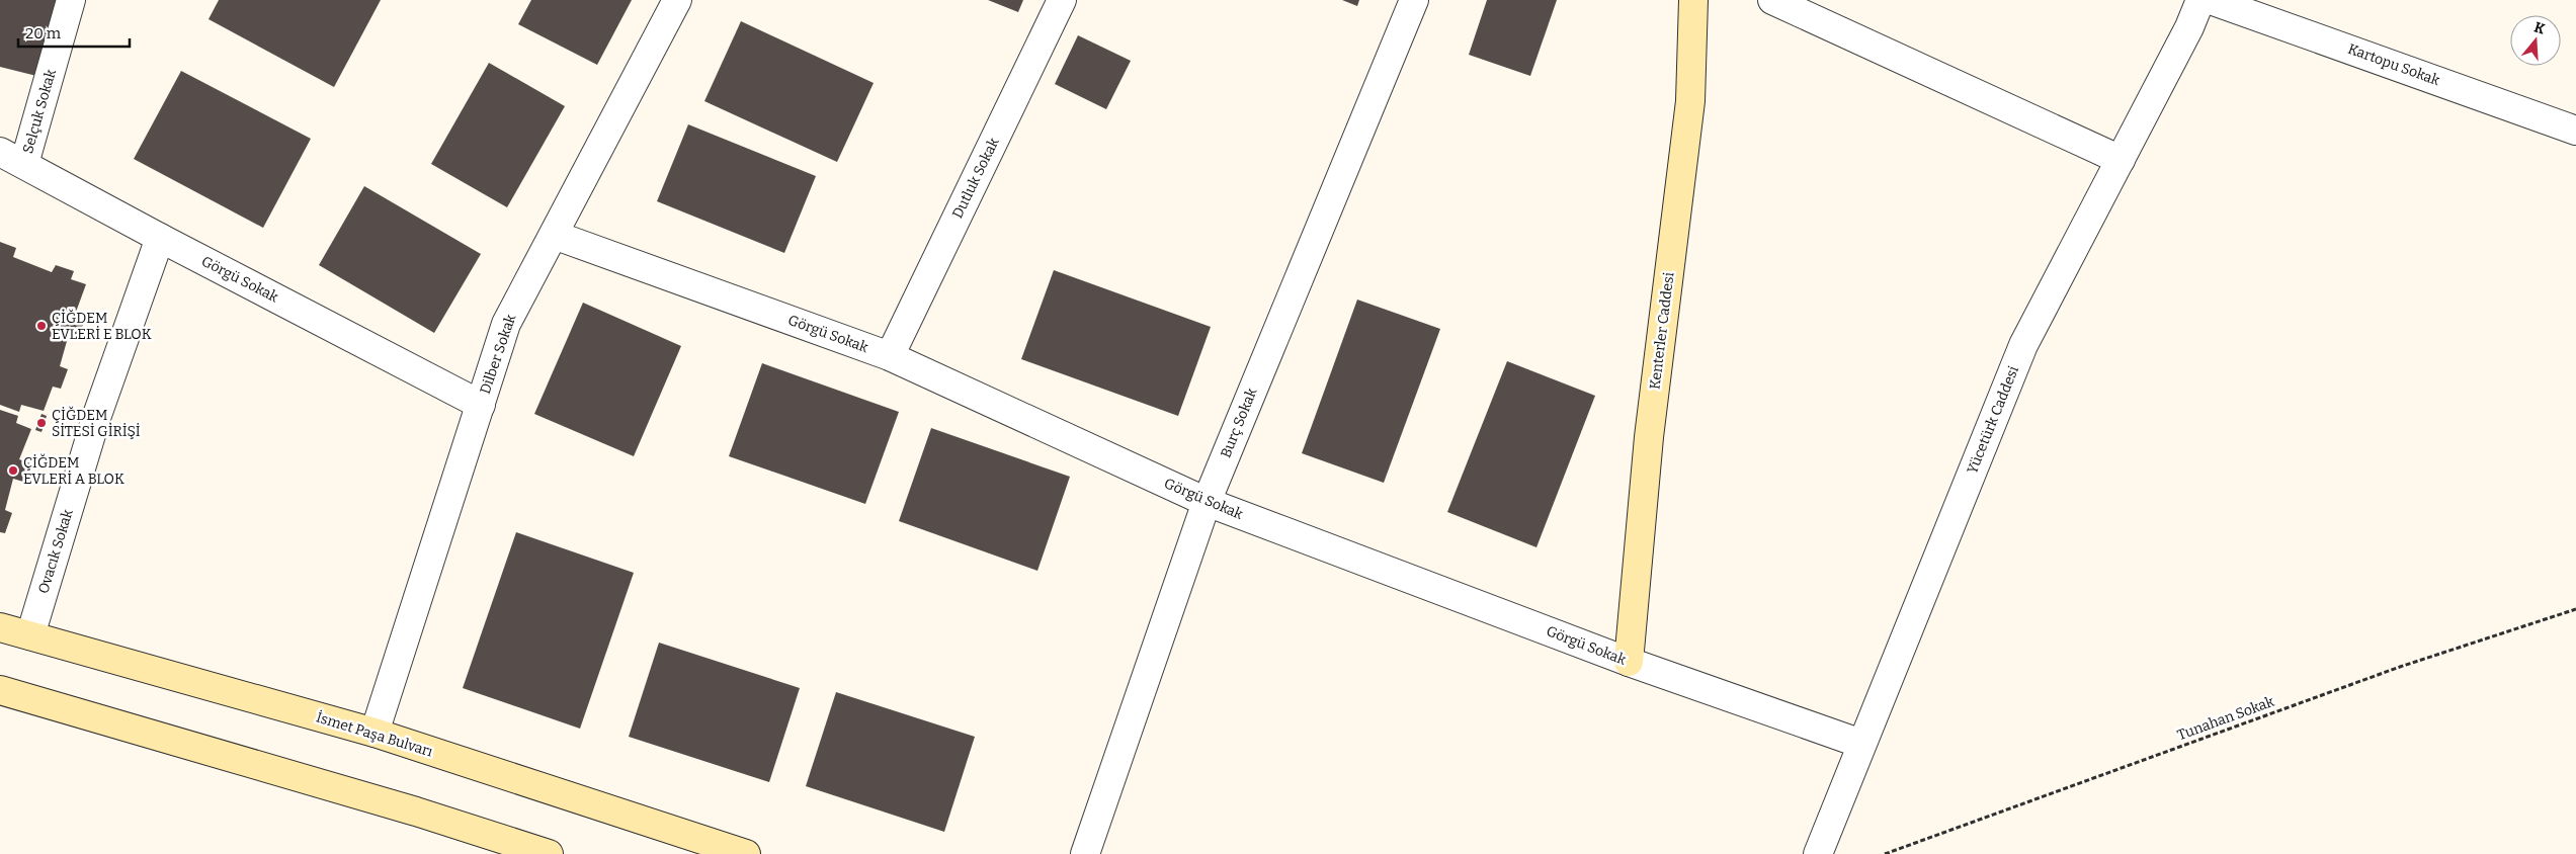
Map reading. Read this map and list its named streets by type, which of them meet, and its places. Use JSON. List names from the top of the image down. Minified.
{"streets":{"street":["Kartopu Sokak","Selçuk Sokak","Dutluk Sokak","Görgü Sokak","Kenterler Caddesi","Dilber Sokak","Yücetürk Caddesi","Burç Sokak","Ovacık Sokak","İsmet Paşa Bulvarı"],"path":["Tunahan Sokak"]},"crossings":[["Selçuk Sokak","Görgü Sokak"],["Dutluk Sokak","Görgü Sokak"],["Görgü Sokak","Kenterler Caddesi"],["Görgü Sokak","Dilber Sokak"],["Görgü Sokak","Yücetürk Caddesi"],["Görgü Sokak","Burç Sokak"],["Görgü Sokak","Ovacık Sokak"],["Dilber Sokak","İsmet Paşa Bulvarı"],["Ovacık Sokak","İsmet Paşa Bulvarı"]],"places":["ÇİĞDEM EVLERİ E BLOK","ÇİĞDEM SİTESİ GİRİŞİ","ÇİĞDEM EVLERİ A BLOK"],"scale_bar":"20 m","north":"top"}
